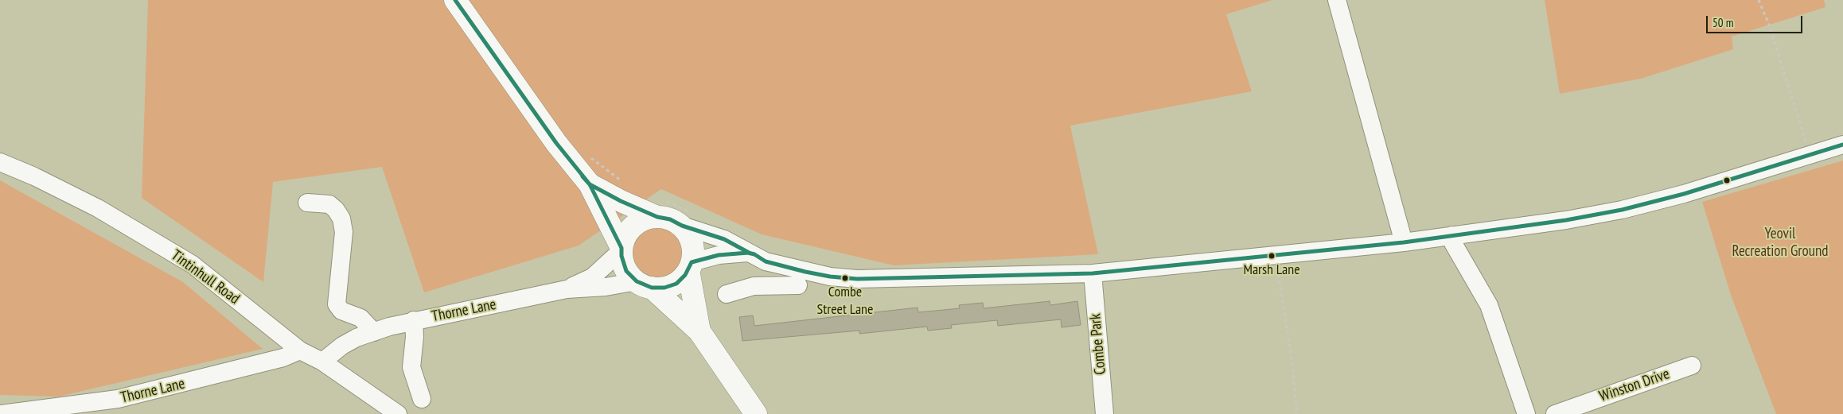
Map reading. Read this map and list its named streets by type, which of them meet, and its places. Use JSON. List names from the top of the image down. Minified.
{"streets":{"street":["Tintinhull Road","Thorne Lane","Combe Park","Winston Drive"]},"crossings":[["Tintinhull Road","Thorne Lane"]],"parks":["Yeovil Recreation Ground"],"places":["Marsh Lane","Combe Street Lane"],"scale_bar":"50 m"}
